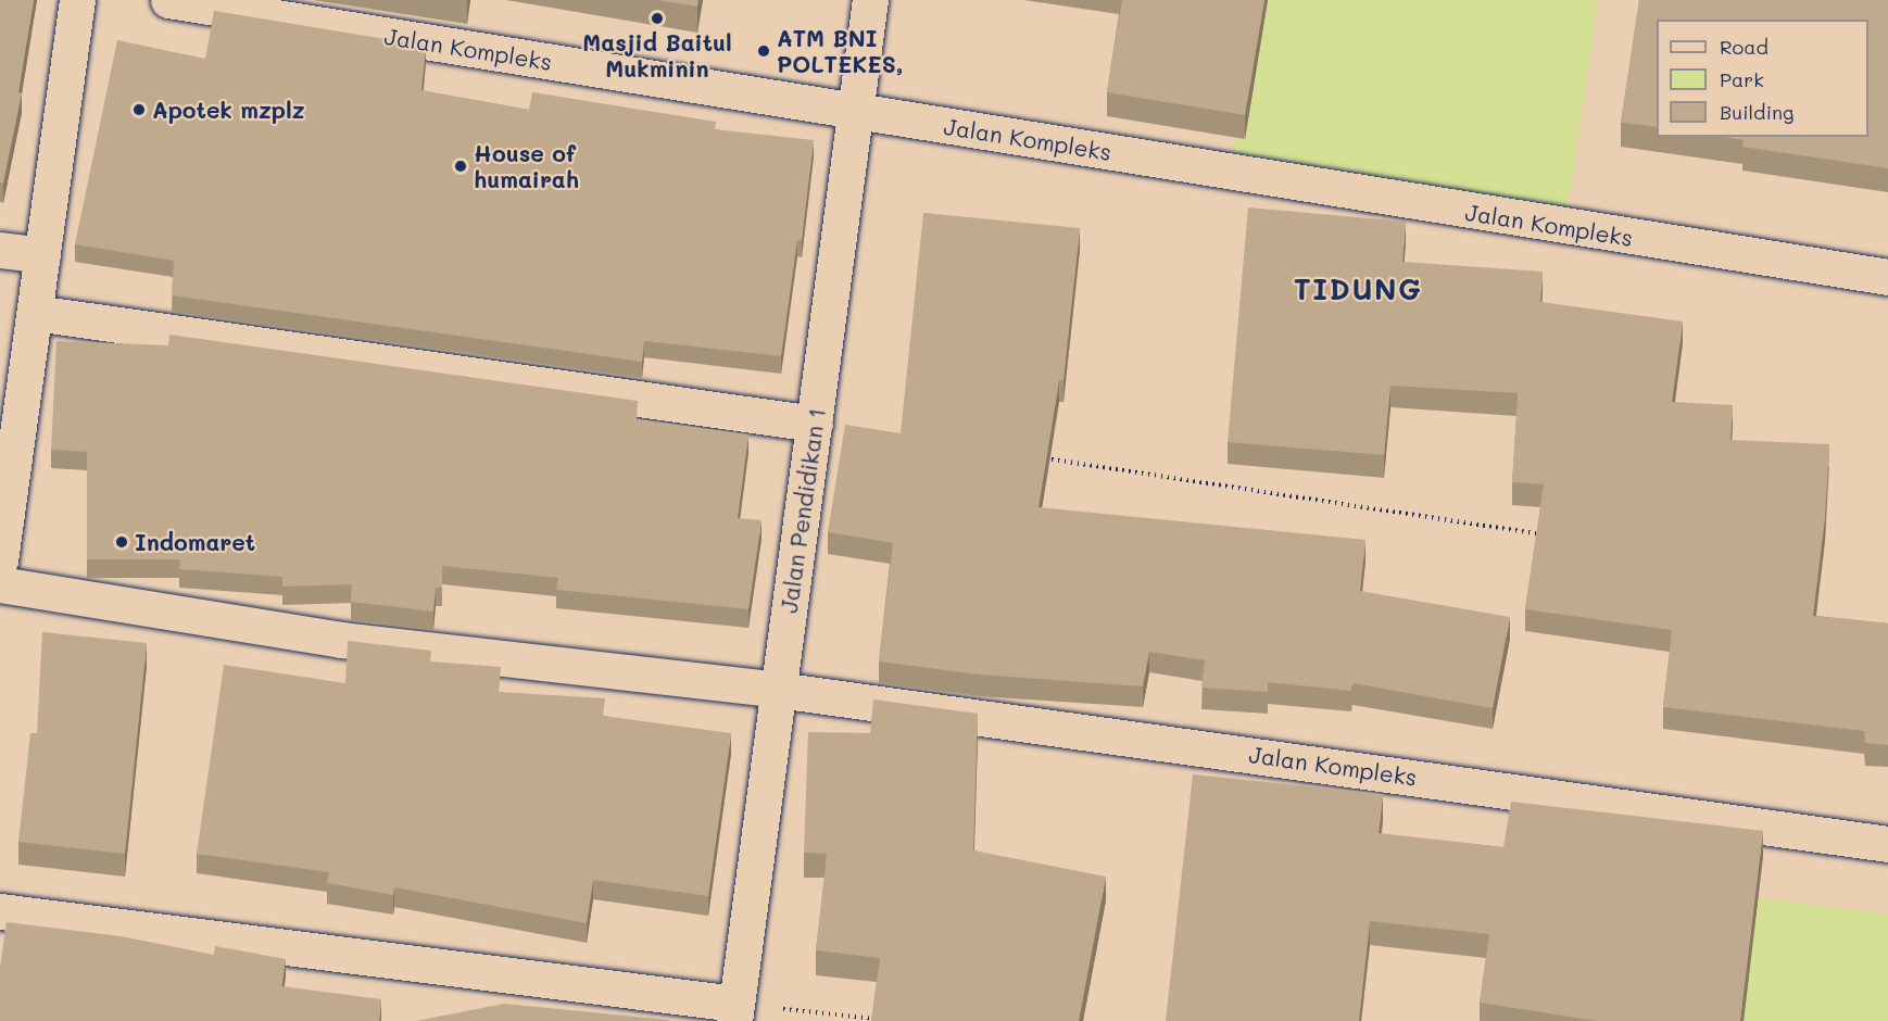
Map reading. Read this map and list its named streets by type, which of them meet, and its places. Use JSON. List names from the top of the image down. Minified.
{"streets":{"street":["Jalan Kompleks","Jalan Pendidikan 1"]},"crossings":[["Jalan Kompleks","Jalan Pendidikan 1"]],"districts":["TIDUNG"],"places":["Masjid Baitul Mukminin","ATM BNI POLTEKES,","Apotek mzplz","House of humairah","Indomaret"],"legend":["Road","Park","Building"]}
